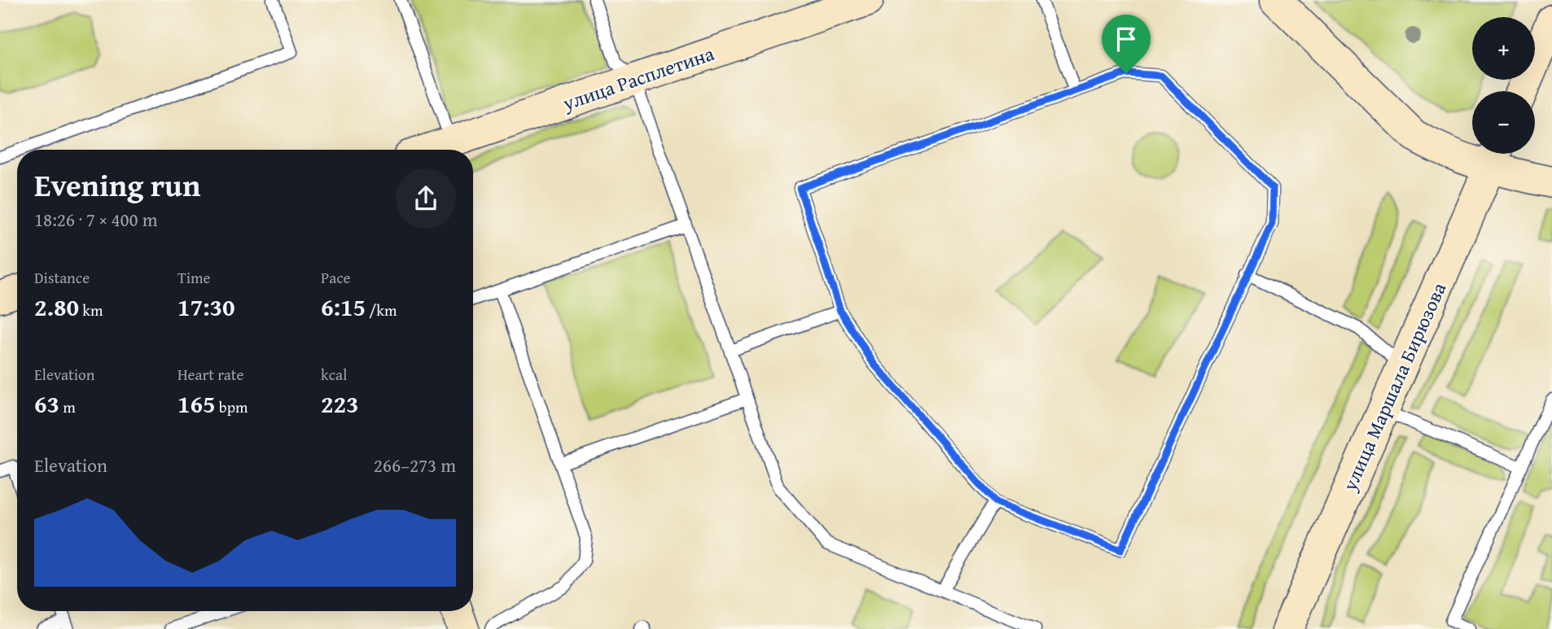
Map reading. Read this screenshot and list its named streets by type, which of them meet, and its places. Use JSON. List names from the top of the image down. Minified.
{"streets":{"street":["улица Расплетина","улица Маршала Бирюзова"]},"page":{"map_buttons":["+","−"],"heading":["Evening run","18:26 · 7 × 400 m"],"stats":[["Distance","2.80 km"],["Time","17:30"],["Pace","6:15 /km"],["Elevation","63 m"],["Heart rate","165 bpm"],["kcal","223"]],"chart":["Elevation","266–273 m"]}}
